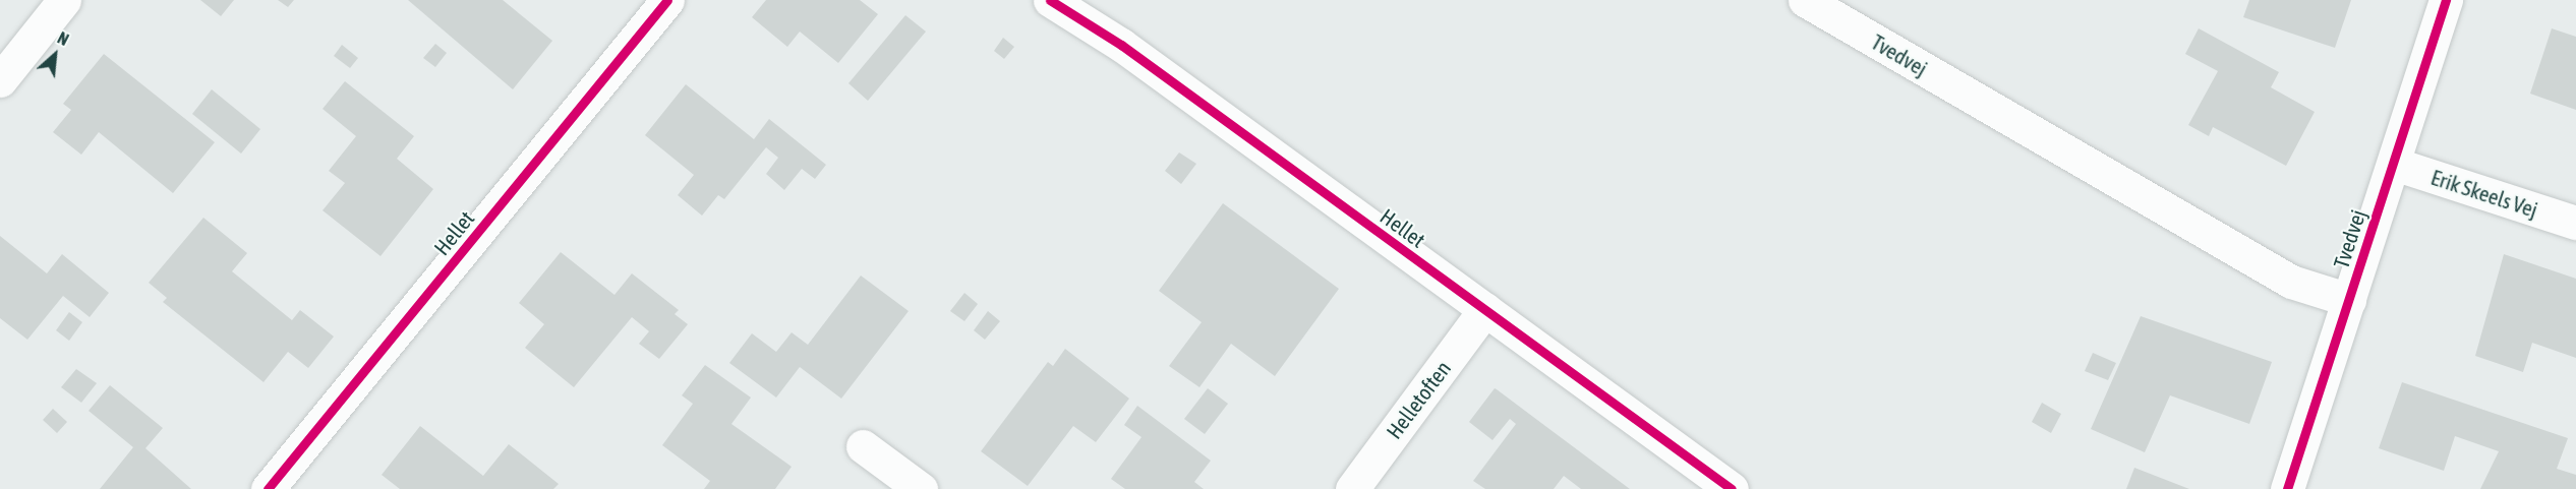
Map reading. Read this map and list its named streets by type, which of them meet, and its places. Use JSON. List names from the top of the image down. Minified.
{"streets":{"street":["Tvedvej","Erik Skeels Vej","Hellet","Helletoften"]},"crossings":[["Tvedvej","Erik Skeels Vej"],["Hellet","Helletoften"]],"north":"top right"}
